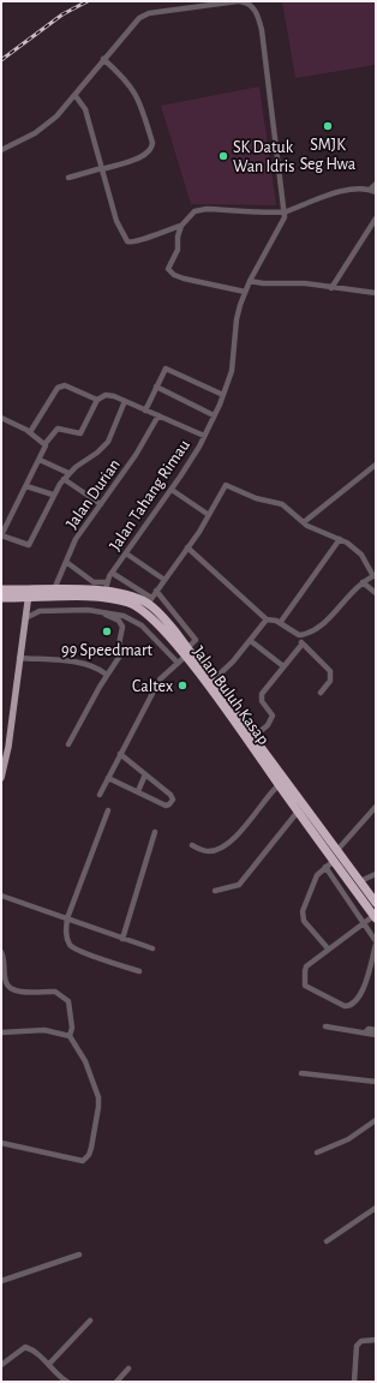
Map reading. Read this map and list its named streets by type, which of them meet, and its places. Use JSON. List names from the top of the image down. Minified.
{"streets":{"highway":["Jalan Buluh Kasap"],"street":["Jalan Durian","Jalan Tahang Rimau"]},"crossings":[["Jalan Durian","Jalan Buluh Kasap"],["Jalan Tahang Rimau","Jalan Buluh Kasap"]],"places":["SMJK Seg Hwa","SK Datuk Wan Idris","99 Speedmart","Caltex"]}
